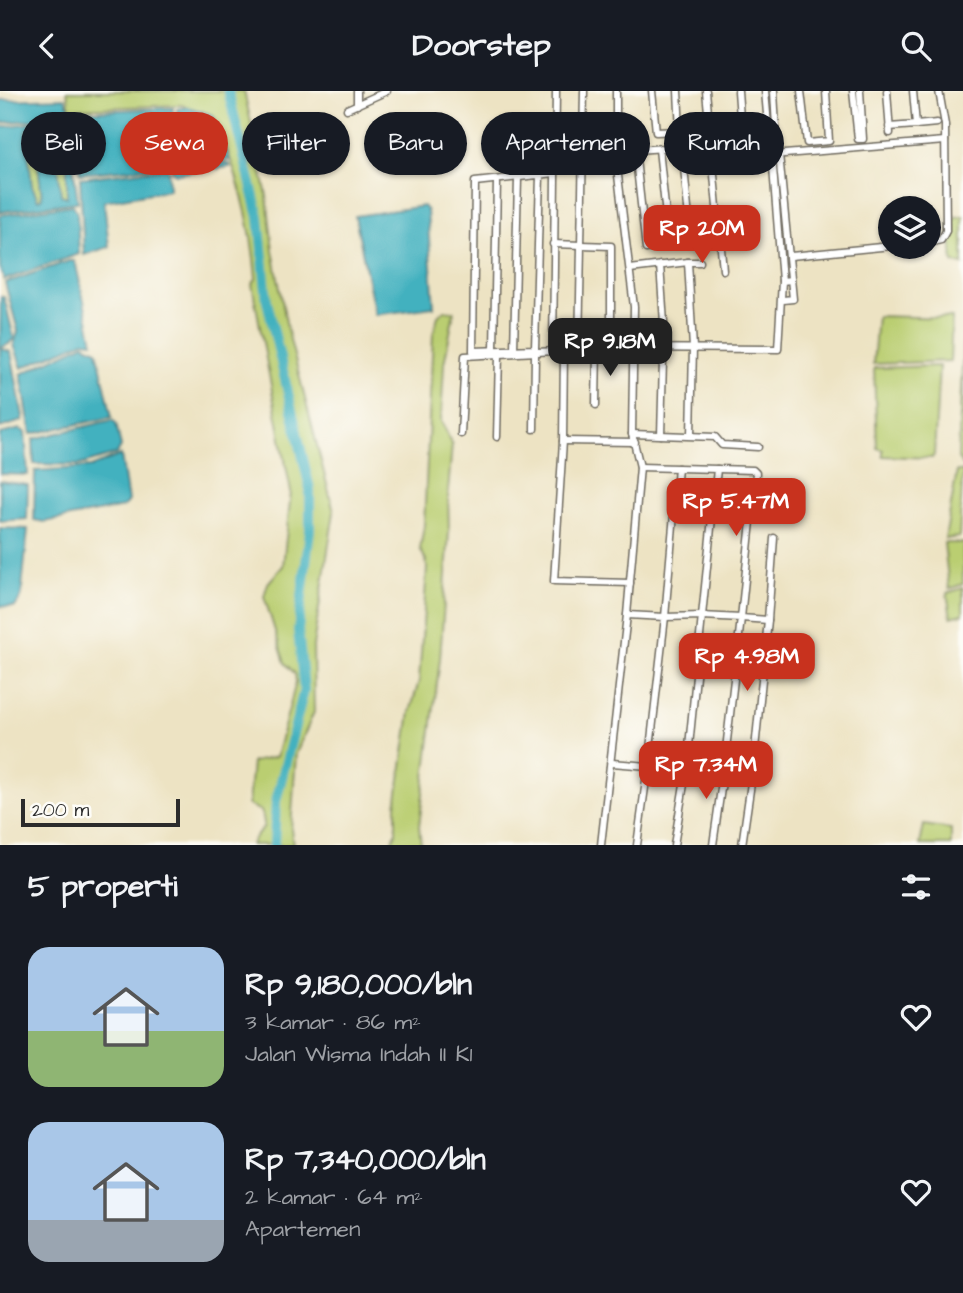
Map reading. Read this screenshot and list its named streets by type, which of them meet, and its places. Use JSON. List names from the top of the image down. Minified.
{"scale_bar":"200 m","page":{"header":"Doorstep","chip":["Beli","Sewa","Filter","Baru","Apartemen","Rumah"],"price":["Rp 20M","Rp 9.18M","Rp 5.47M","Rp 4.98M","Rp 7.34M"],"scale":"200 m","heading":"5 properti","list":[{"name":"Rp 9,180,000/bln","note":"3 kamar · 86 m² · Jalan Wisma Indah II K1"},{"name":"Rp 7,340,000/bln","note":"2 kamar · 64 m² · Apartemen"}]}}
